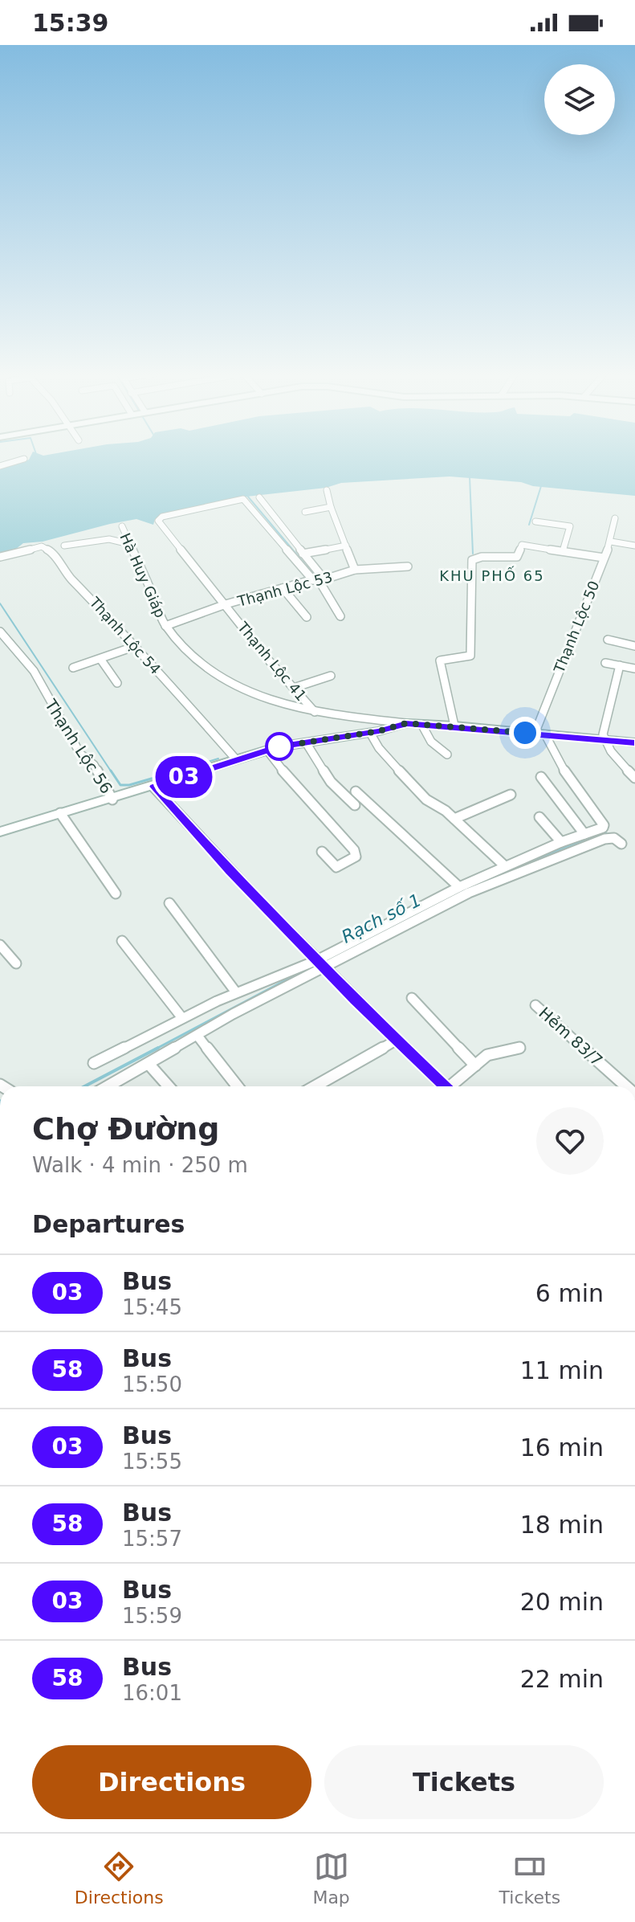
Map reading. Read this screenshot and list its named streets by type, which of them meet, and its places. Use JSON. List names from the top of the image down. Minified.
{"streets":{"street":["Hà Huy Giáp","Thạnh Lộc 53","Thạnh Lộc 50","Thạnh Lộc 54","Thạnh Lộc 41","Thạnh Lộc 56","Hẻm 83/7"]},"crossings":[["Hà Huy Giáp","Thạnh Lộc 53"],["Hà Huy Giáp","Thạnh Lộc 50"],["Hà Huy Giáp","Thạnh Lộc 41"],["Thạnh Lộc 53","Thạnh Lộc 41"]],"districts":["KHU PHỐ 65"],"water":["Rạch số 1"],"lines":["bus line 03"],"page":{"status":"15:39","on_map":"03","heading":[["Chợ Đường","Walk · 4 min · 250 m"],"Departures"],"list":[{"mark":"03","name":"Bus","note":"15:45","value":"6 min"},{"mark":"58","name":"Bus","note":"15:50","value":"11 min"},{"mark":"03","name":"Bus","note":"15:55","value":"16 min"},{"mark":"58","name":"Bus","note":"15:57","value":"18 min"},{"mark":"03","name":"Bus","note":"15:59","value":"20 min"},{"mark":"58","name":"Bus","note":"16:01","value":"22 min"}],"buttons":["Directions","Tickets"],"tabs":["Directions","Map","Tickets"]}}
